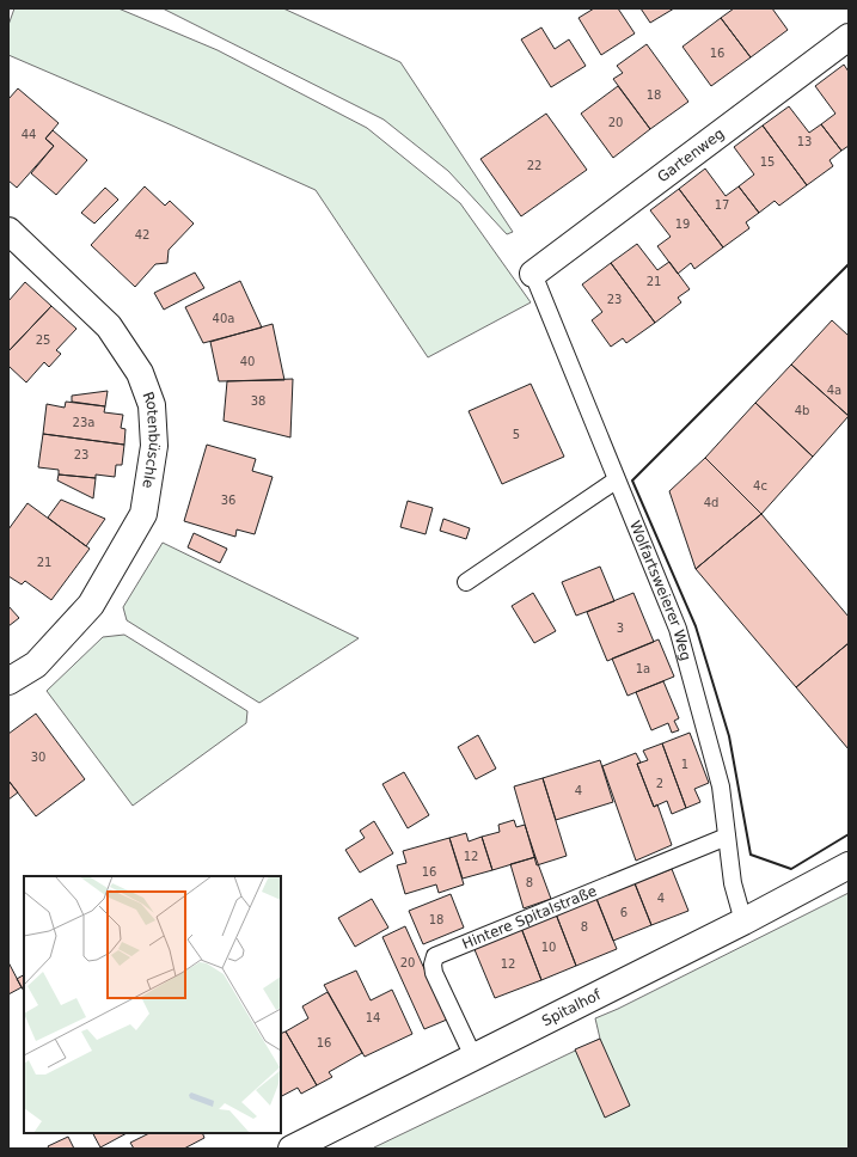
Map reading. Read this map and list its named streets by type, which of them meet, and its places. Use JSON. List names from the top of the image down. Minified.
{"streets":{"street":["Gartenweg","Rotenbüschle","Spitalhof"],"lane":["Wolfartsweierer Weg","Hintere Spitalstraße"]},"crossings":[["Gartenweg","Wolfartsweierer Weg"],["Wolfartsweierer Weg","Hintere Spitalstraße"],["Wolfartsweierer Weg","Spitalhof"],["Hintere Spitalstraße","Spitalhof"]],"house_numbers":["16","18","20","44","13","15","22","17","19","42","21","23","40a","25","40","4a","38","4b","23a","5","23","4c","36","4d","21","3","1a","30","1","2","4","12","16","8","4","6","18","8","10","20","12","14","16"]}
